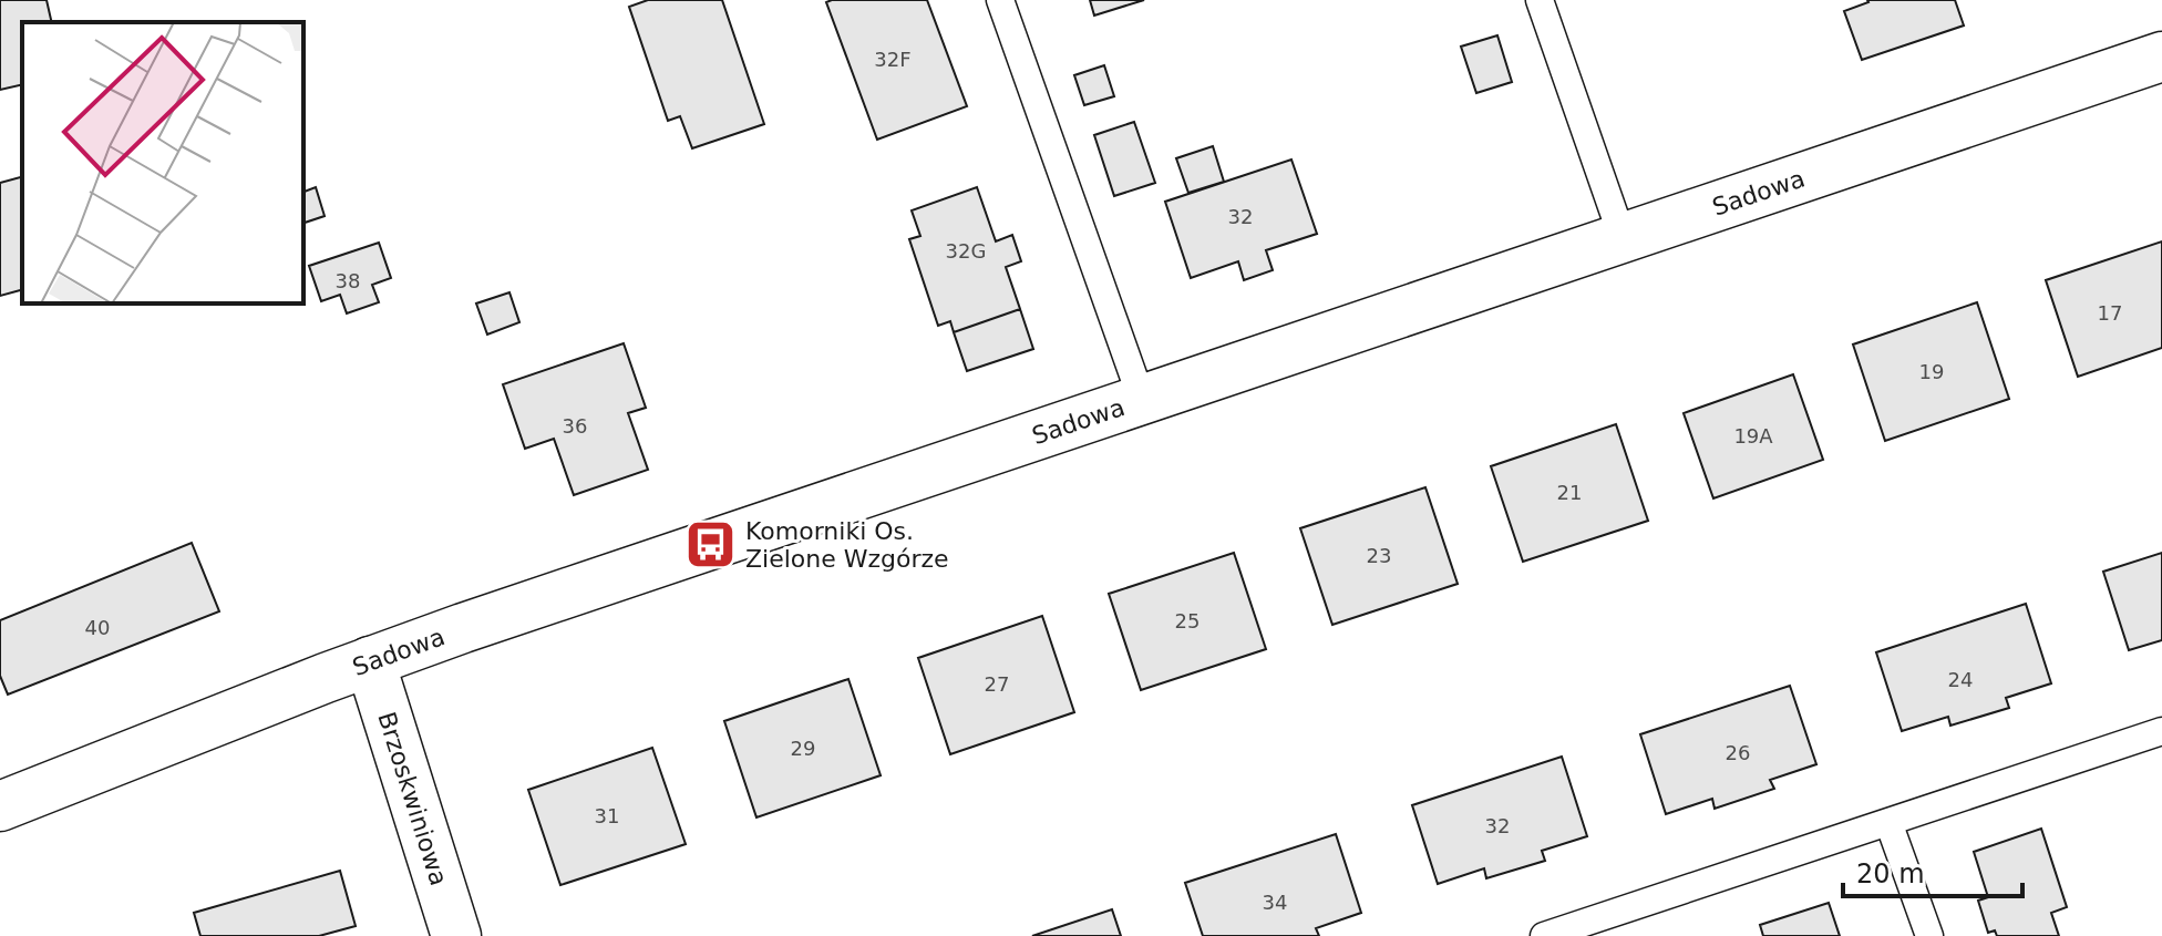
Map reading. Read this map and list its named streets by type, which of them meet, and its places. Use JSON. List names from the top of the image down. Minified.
{"streets":{"street":["Sadowa","Brzoskwiniowa"]},"crossings":[["Sadowa","Brzoskwiniowa"]],"places":{"bus stop":["Komorniki Os. Zielone Wzgórze"]},"house_numbers":["32F","32","32G","38","17","19","36","19A","21","23","25","40","24","27","29","26","31","32","34"],"scale_bar":"20 m"}
